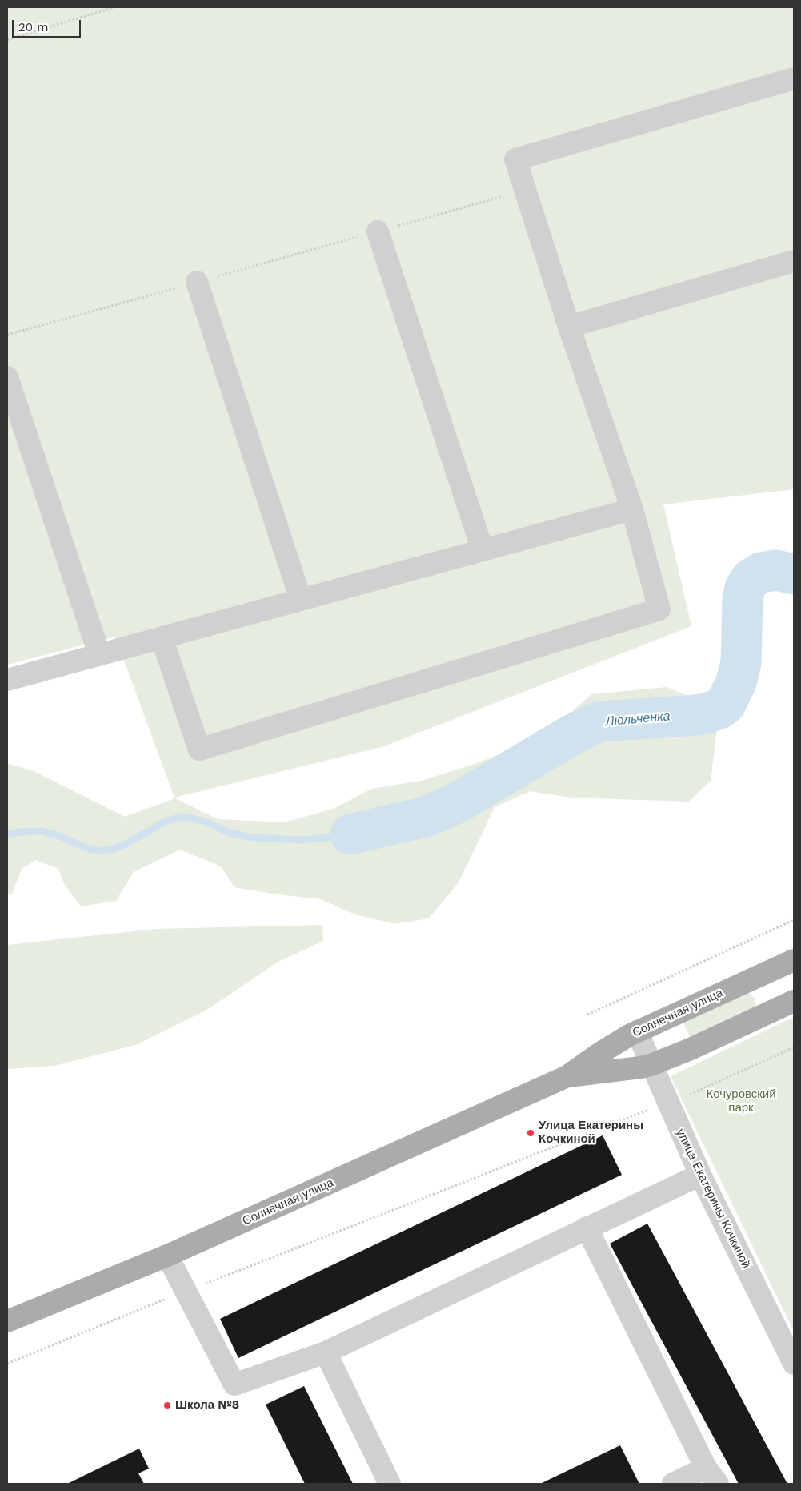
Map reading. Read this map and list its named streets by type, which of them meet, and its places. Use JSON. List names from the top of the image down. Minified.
{"streets":{"main road":["Солнечная улица"],"street":["улица Екатерины Кочкиной"]},"crossings":[["Солнечная улица","улица Екатерины Кочкиной"]],"water":["Люльченка"],"parks":["Кочуровский парк"],"places":["Улица Екатерины Кочкиной","Школа №8"],"scale_bar":"20 m"}
